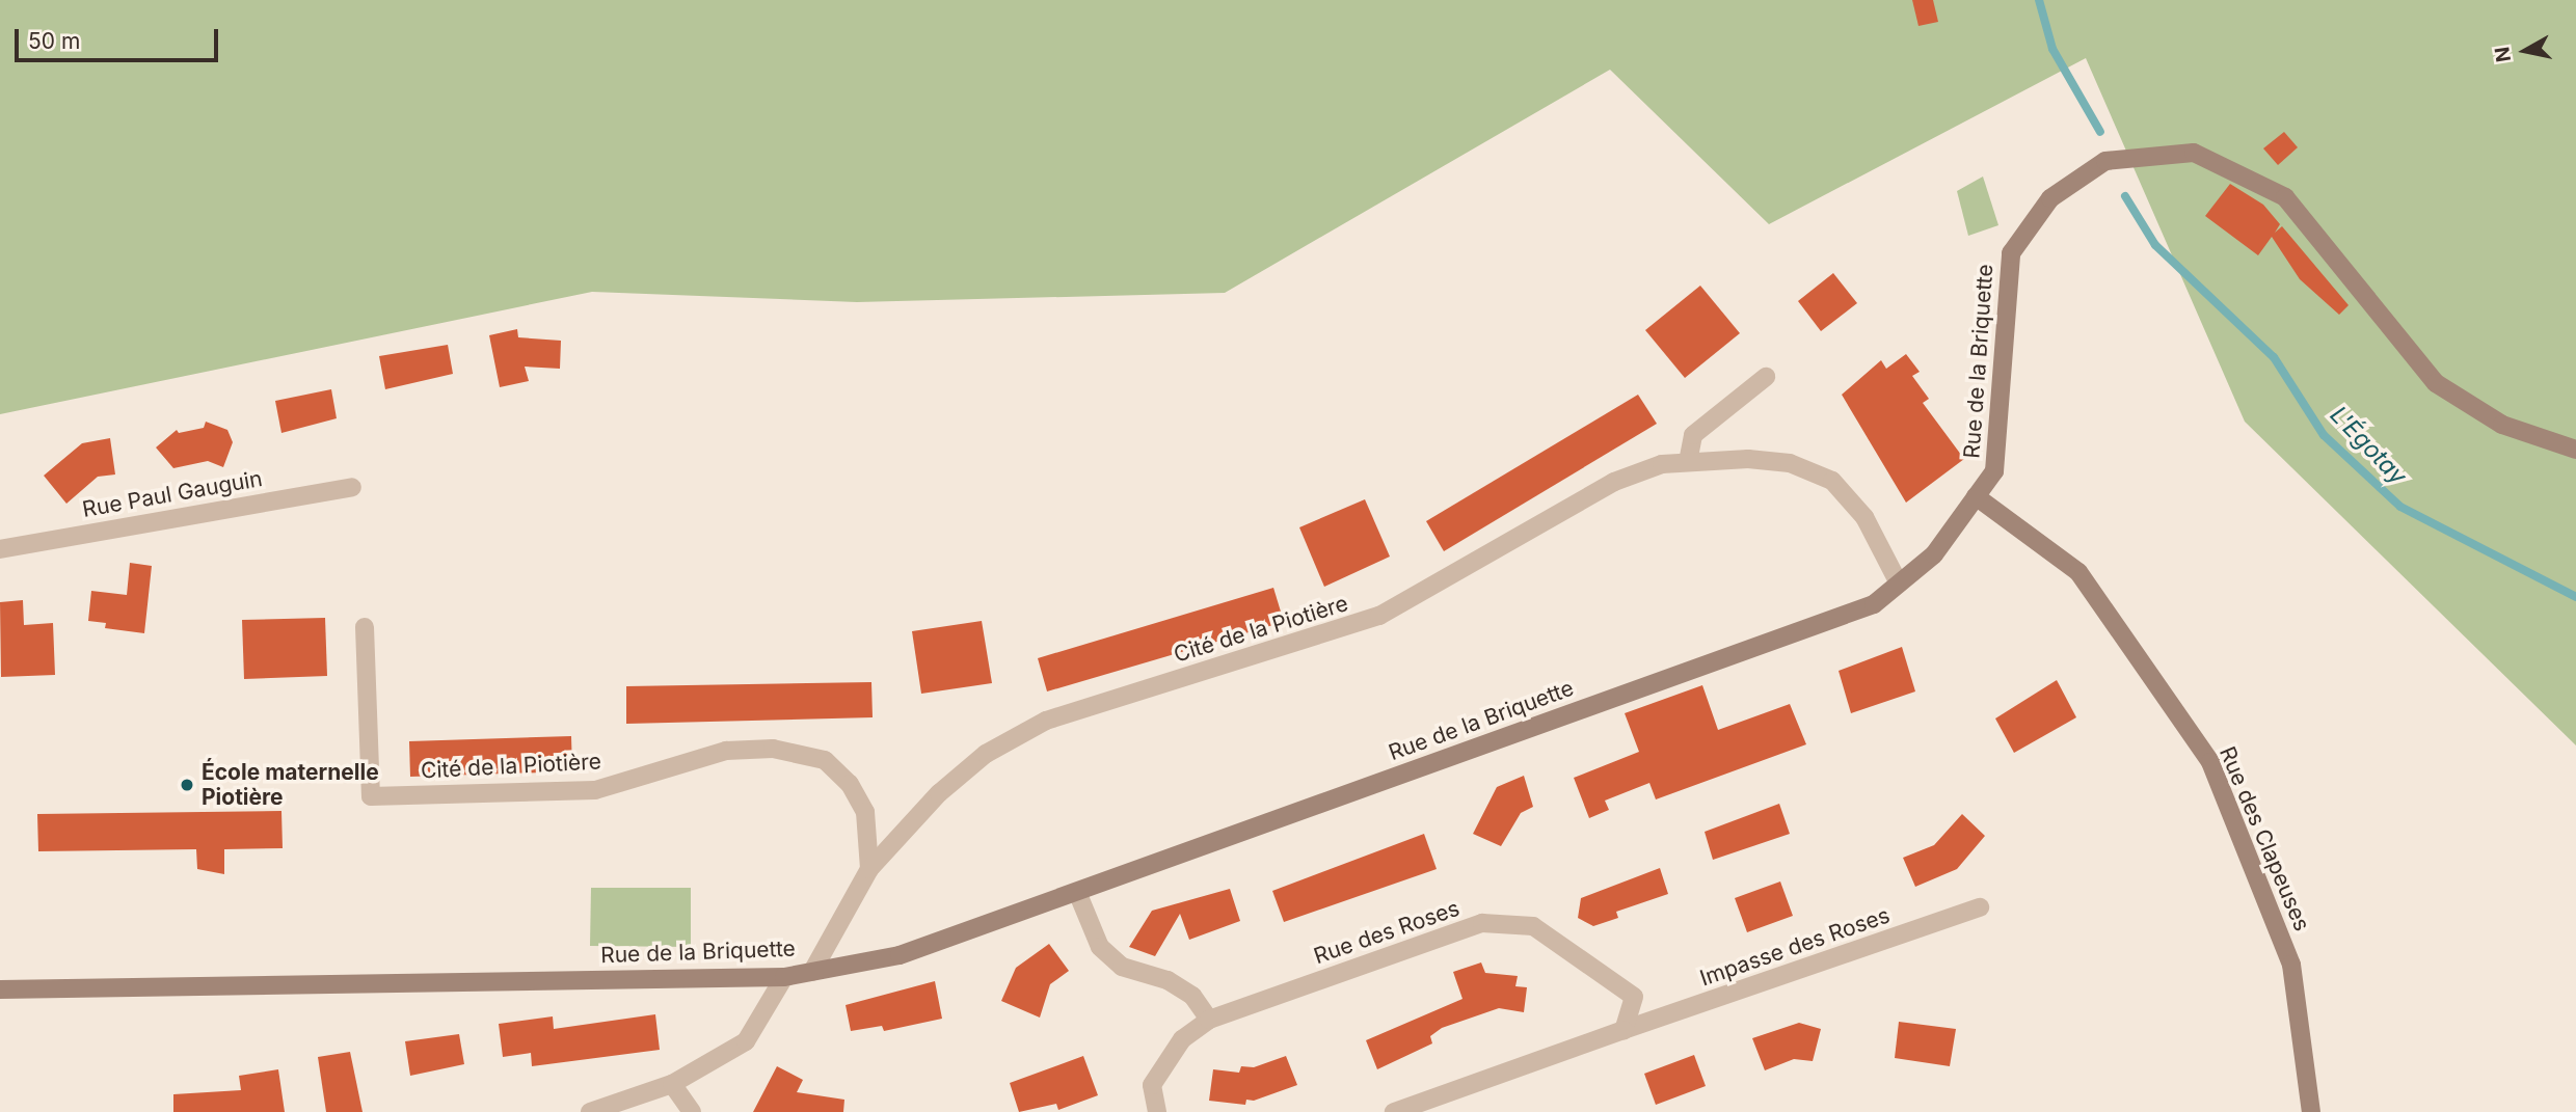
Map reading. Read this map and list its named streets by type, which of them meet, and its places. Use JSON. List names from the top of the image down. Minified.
{"streets":{"main road":["Rue de la Briquette","Rue des Clapeuses"],"street":["Rue Paul Gauguin","Cité de la Piotière","Rue des Roses","Impasse des Roses"]},"crossings":[["Rue de la Briquette","Cité de la Piotière"],["Rue de la Briquette","Rue des Clapeuses"],["Rue des Roses","Impasse des Roses"]],"water":["L'Égotay"],"places":["École maternelle Piotière"],"scale_bar":"50 m","north":"left"}
